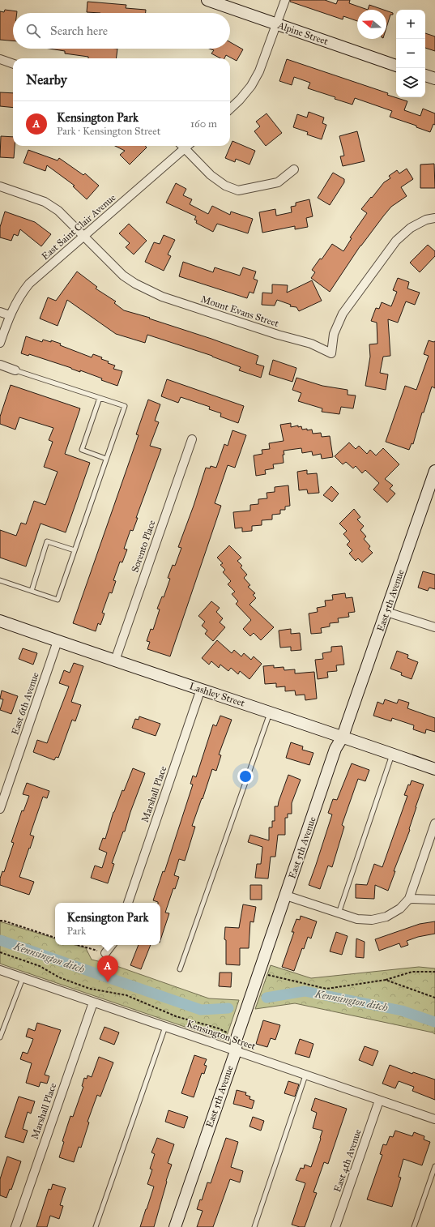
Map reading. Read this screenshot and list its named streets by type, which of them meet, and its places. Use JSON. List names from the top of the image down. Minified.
{"streets":{"street":["Alpine Street","East Saint Clair Avenue","Mount Evans Street","Sorento Place","East 5th Avenue","Lashley Street","East 6th Avenue","Marshall Place","Kensington Street","East 4th Avenue"]},"crossings":[["East Saint Clair Avenue","Mount Evans Street"],["Sorento Place","Lashley Street"],["East 5th Avenue","Lashley Street"],["East 5th Avenue","Kensington Street"],["Lashley Street","East 6th Avenue"],["Lashley Street","Marshall Place"],["Marshall Place","Kensington Street"],["Kensington Street","East 4th Avenue"]],"water":["Kennsington ditch"],"north":"left","page":{"map_buttons":["+","−"],"search":"Search here","heading":"Nearby","list":[{"mark":"A","name":"Kensington Park","note":"Park · Kensington Street","value":"160 m"}],"popup":["Kensington Park","Park"],"pins":"A"}}
